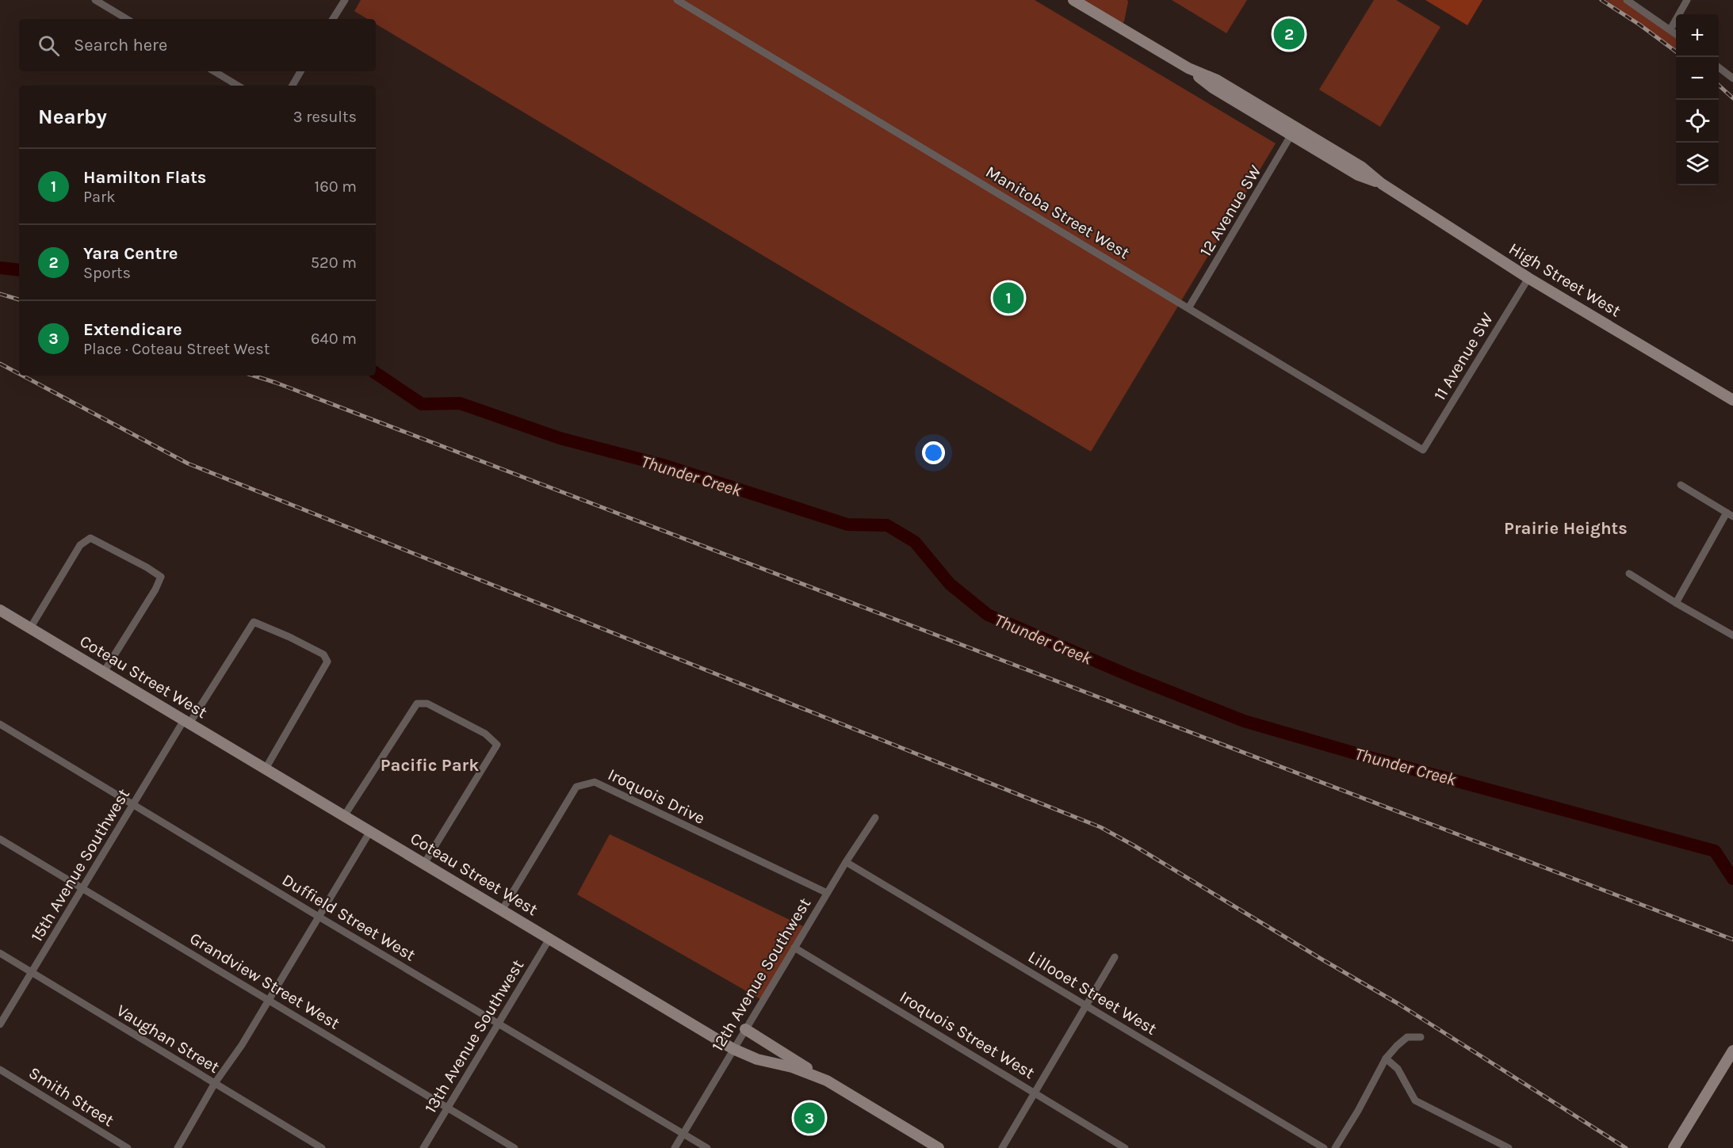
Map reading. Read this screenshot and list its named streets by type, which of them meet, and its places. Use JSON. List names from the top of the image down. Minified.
{"streets":{"street":["12 Avenue SW","Manitoba Street West","High Street West","11 Avenue SW","Coteau Street West","Iroquois Drive","15th Avenue Southwest","Duffield Street West","12th Avenue Southwest","Grandview Street West","Lillooet Street West","Iroquois Street West","13th Avenue Southwest","Vaughan Street","Smith Street"]},"crossings":[["12 Avenue SW","Manitoba Street West"],["12 Avenue SW","High Street West"],["Manitoba Street West","11 Avenue SW"],["High Street West","11 Avenue SW"],["Coteau Street West","Iroquois Drive"],["Coteau Street West","15th Avenue Southwest"],["Coteau Street West","12th Avenue Southwest"],["Coteau Street West","13th Avenue Southwest"],["Iroquois Drive","12th Avenue Southwest"],["15th Avenue Southwest","Duffield Street West"],["15th Avenue Southwest","Grandview Street West"],["15th Avenue Southwest","Vaughan Street"],["Duffield Street West","12th Avenue Southwest"],["Duffield Street West","13th Avenue Southwest"],["12th Avenue Southwest","Lillooet Street West"],["12th Avenue Southwest","Iroquois Street West"],["Grandview Street West","13th Avenue Southwest"]],"districts":["Prairie Heights","Pacific Park"],"water":["Thunder Creek"],"page":{"map_buttons":["+","−"],"pins":["2","1","3"],"search":"Search here","heading":["Nearby","3 results"],"list":[{"mark":"1","name":"Hamilton Flats","note":"Park","value":"160 m"},{"mark":"2","name":"Yara Centre","note":"Sports","value":"520 m"},{"mark":"3","name":"Extendicare","note":"Place · Coteau Street West","value":"640 m"}]}}
